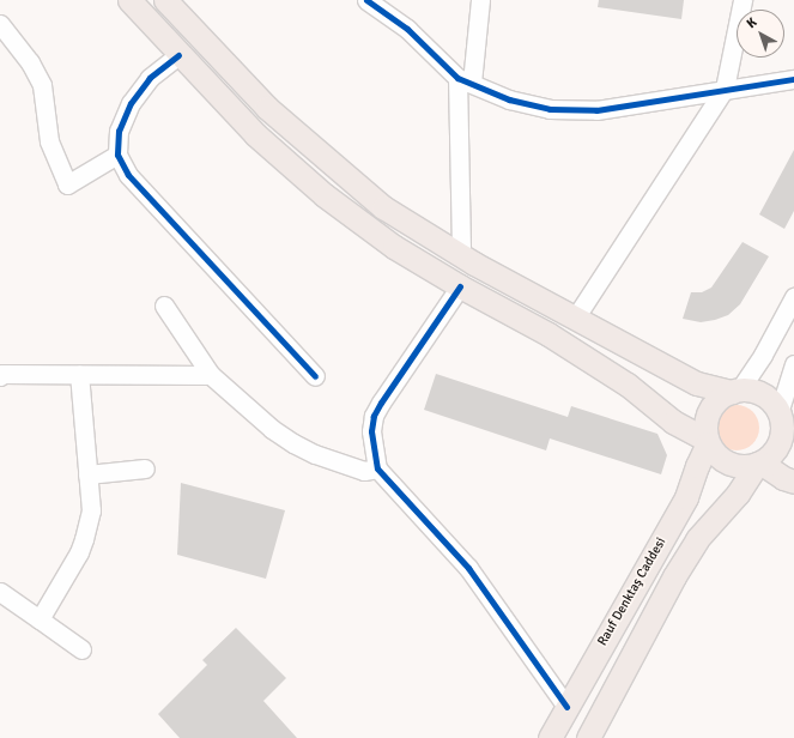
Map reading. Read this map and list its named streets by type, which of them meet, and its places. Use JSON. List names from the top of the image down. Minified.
{"streets":{"main road":["Rauf Denktaş Caddesi"]},"north":"top left"}
